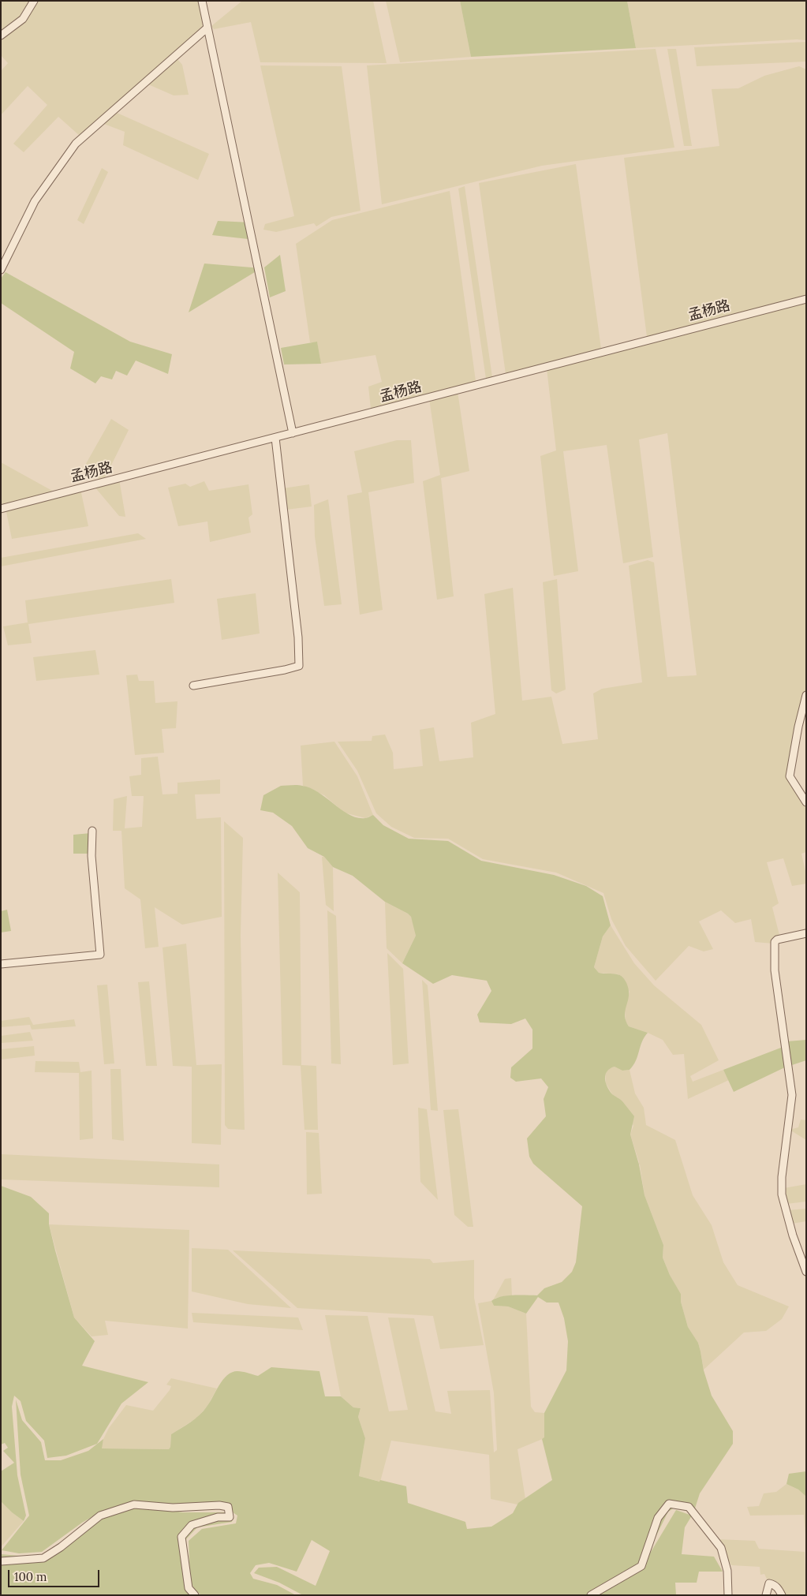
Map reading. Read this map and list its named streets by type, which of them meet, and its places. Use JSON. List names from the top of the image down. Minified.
{"streets":{"street":["孟杨路"]},"scale_bar":"100 m"}
